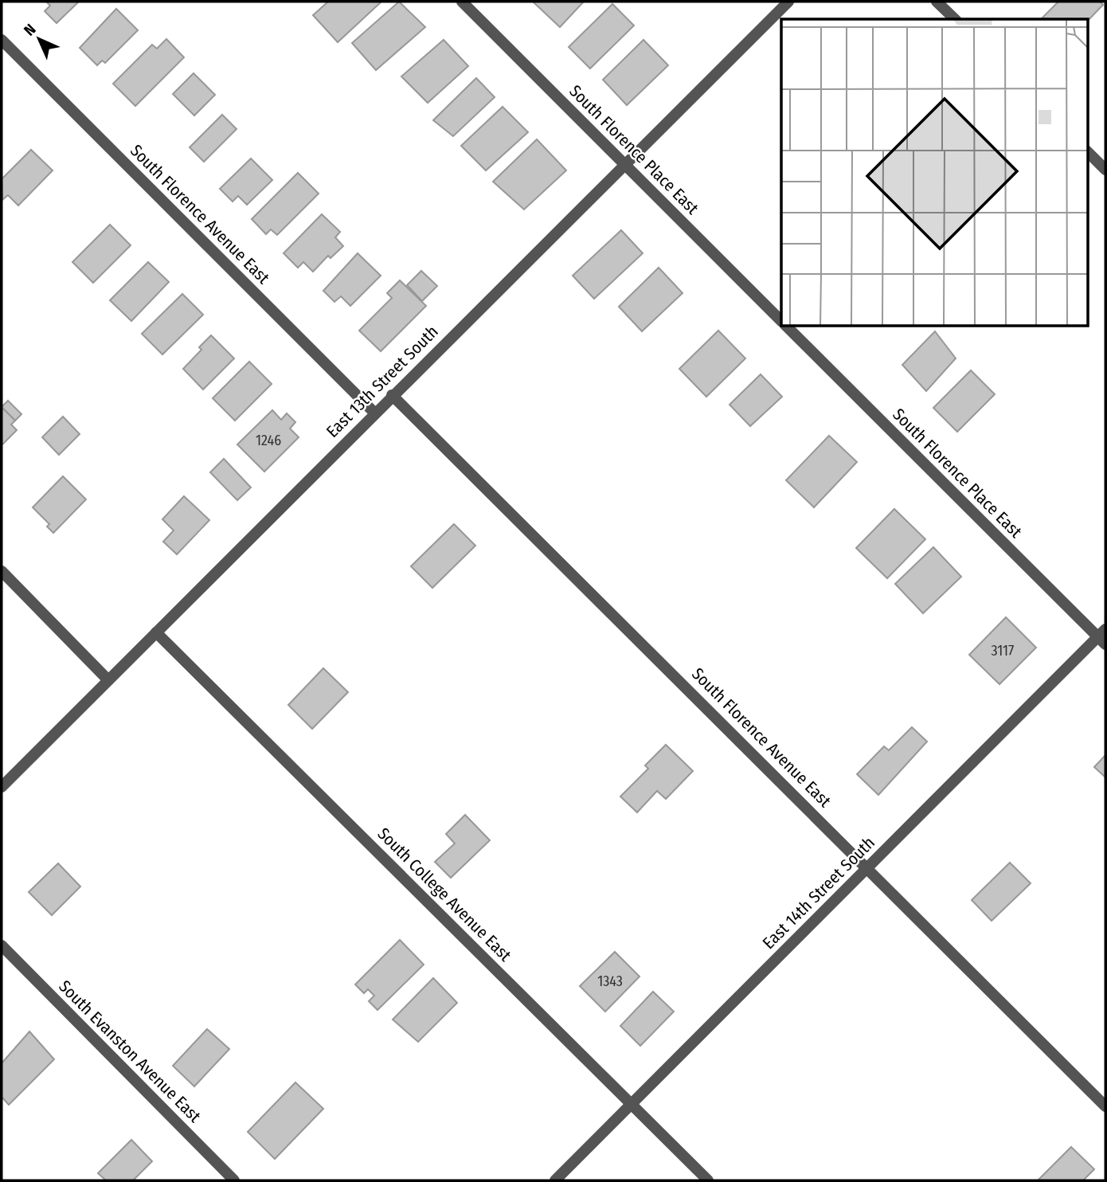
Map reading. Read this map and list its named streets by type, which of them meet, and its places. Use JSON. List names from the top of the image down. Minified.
{"streets":{"street":["South Florence Place East","South Florence Avenue East","East 13th Street South","East 14th Street South","South College Avenue East","South Evanston Avenue East"]},"crossings":[["South Florence Place East","East 13th Street South"],["South Florence Place East","East 14th Street South"],["South Florence Avenue East","East 13th Street South"],["South Florence Avenue East","East 14th Street South"],["East 13th Street South","South College Avenue East"],["East 14th Street South","South College Avenue East"]],"house_numbers":["1246","3117","1343"],"north":"top left"}
